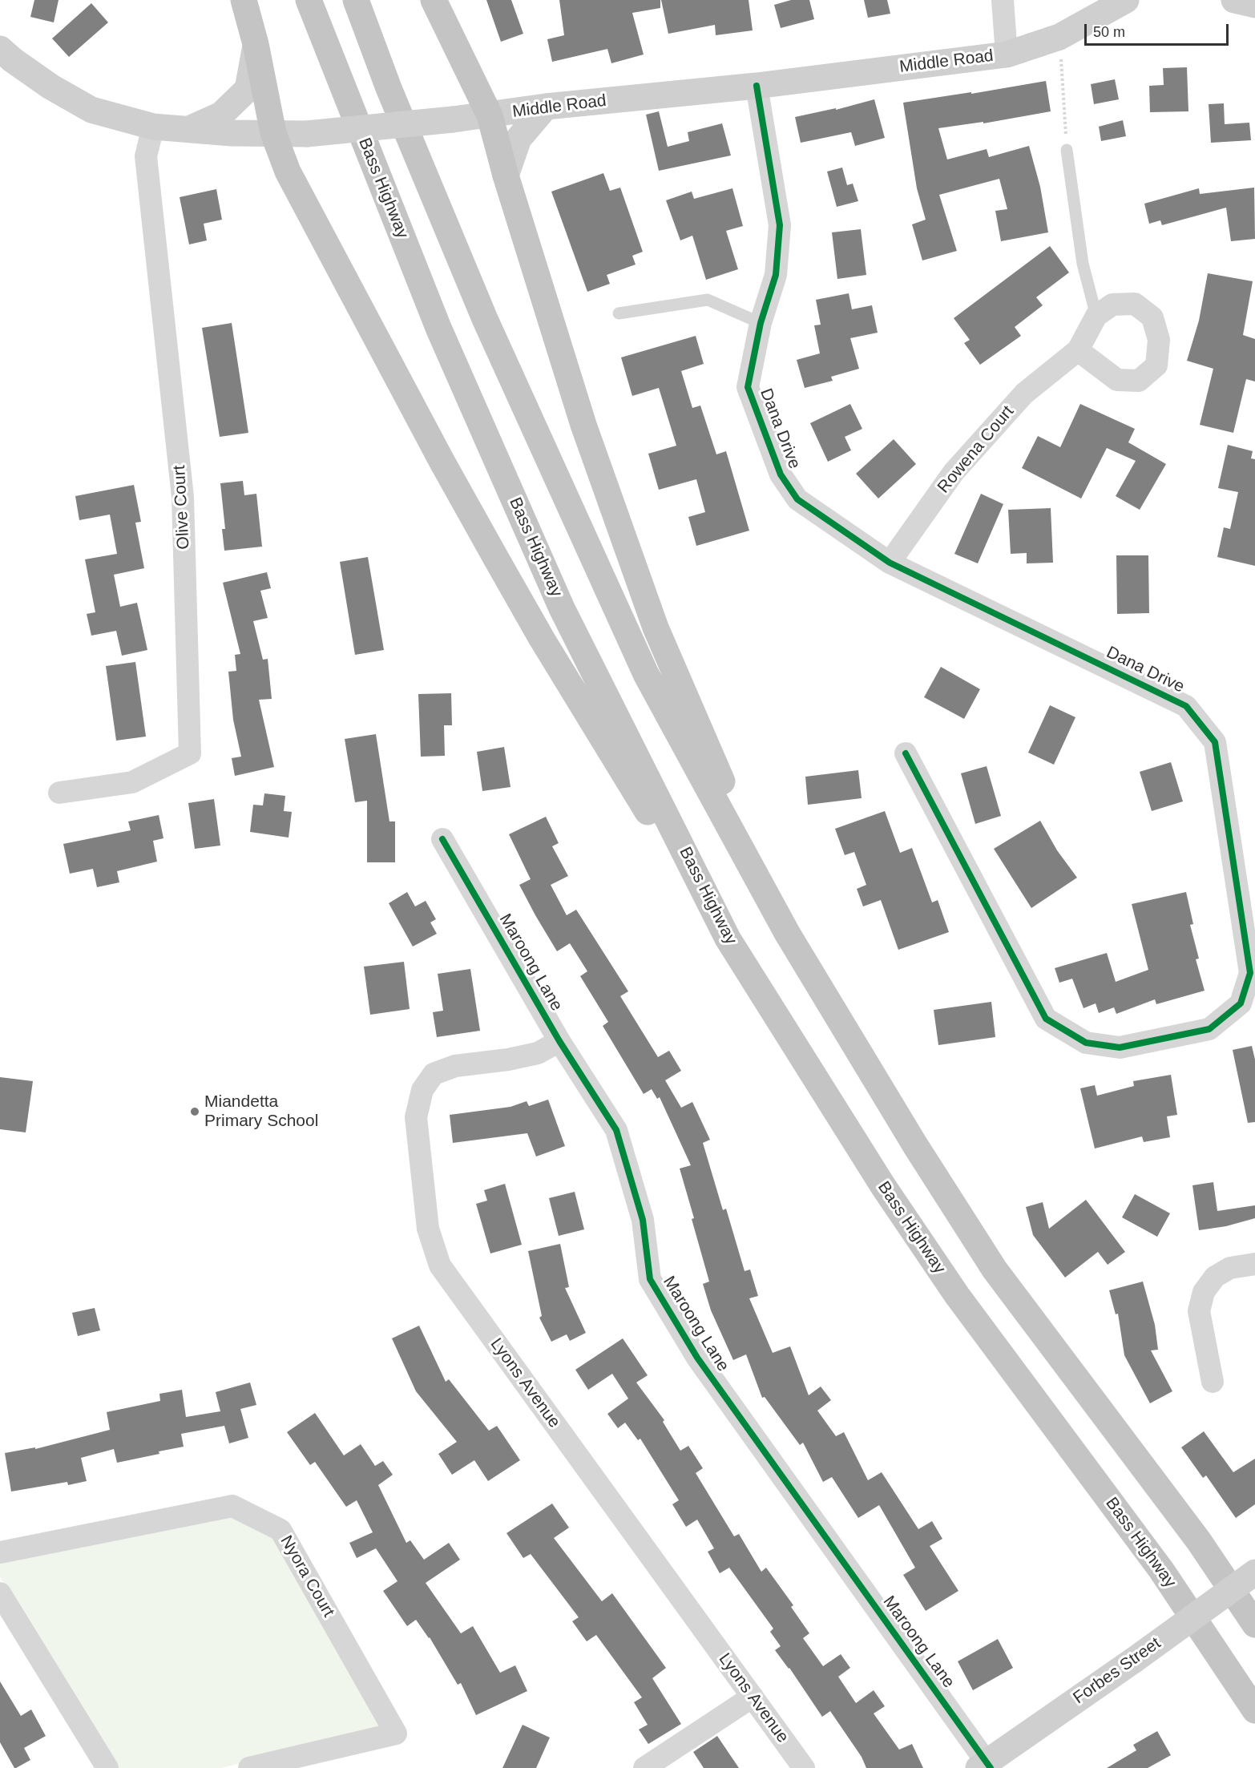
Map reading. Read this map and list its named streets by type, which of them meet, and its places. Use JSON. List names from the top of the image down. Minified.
{"streets":{"highway":["Bass Highway"],"main road":["Middle Road","Forbes Street"],"street":["Dana Drive","Rowena Court","Olive Court","Maroong Lane","Lyons Avenue","Nyora Court"]},"crossings":[["Middle Road","Dana Drive"],["Middle Road","Olive Court"],["Dana Drive","Rowena Court"],["Maroong Lane","Lyons Avenue"],["Maroong Lane","Forbes Street"]],"places":["Miandetta Primary School"],"scale_bar":"50 m"}
